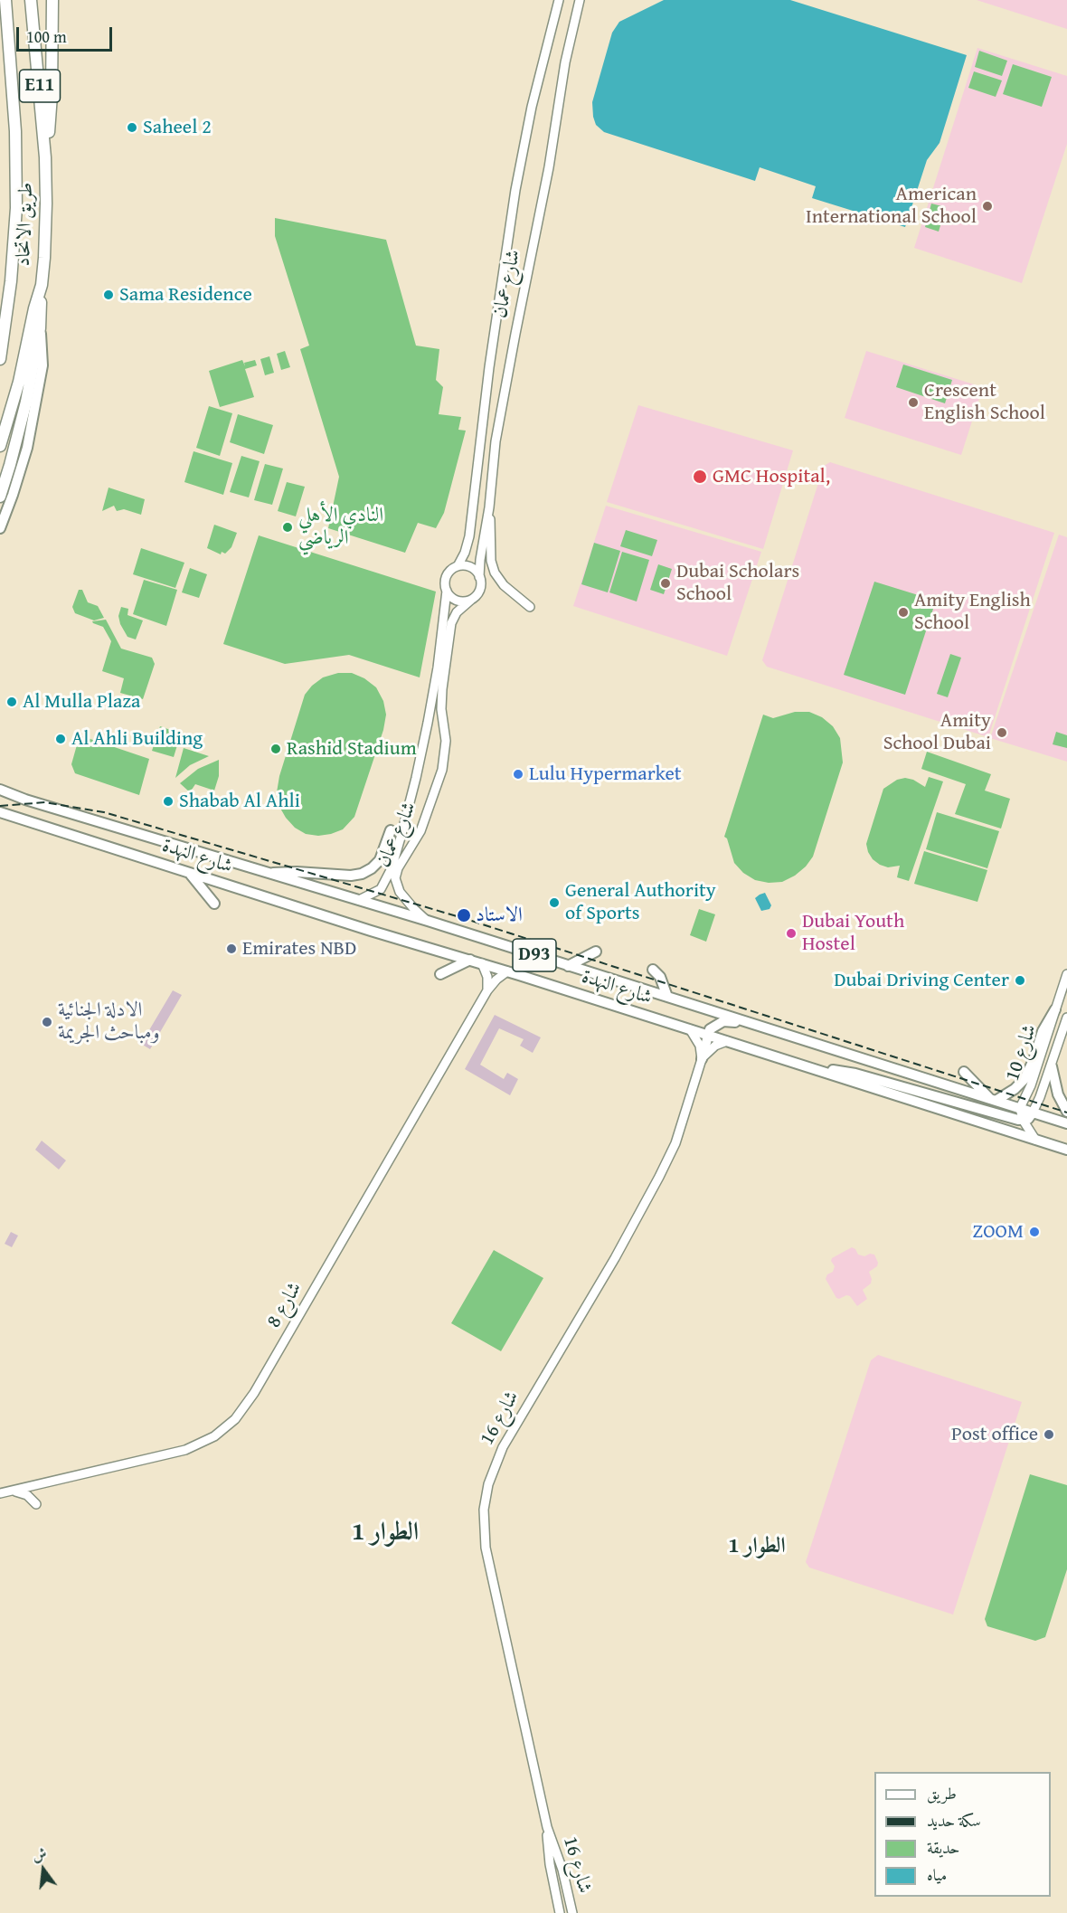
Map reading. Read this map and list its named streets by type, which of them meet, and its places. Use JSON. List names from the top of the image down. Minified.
{"streets":{"highway":["E11","طريق الاتحاد"],"main road":["شارع النهدة","D93"],"street":["شارع عمان","شارع 10","شارع 8","شارع 16"]},"crossings":[["شارع عمان","شارع النهدة"],["شارع النهدة","شارع 10"],["شارع النهدة","شارع 8"]],"districts":["الطوار 1","الطوار 1"],"places":["Saheel 2","American International School","Sama Residence","Crescent English School","GMC Hospital,","النادي الأهلي الرياضي","Dubai Scholars School","Amity English School","Al Mulla Plaza","Amity School Dubai","Al Ahli Building","Rashid Stadium","Lulu Hypermarket","Shabab Al Ahli","General Authority of Sports","الاستاد","Dubai Youth Hostel","Emirates NBD","Dubai Driving Center","الادلة الجنائية ومباحث الجريمة","ZOOM","Post office"],"legend":["طريق","سكة حديد","حديقة","مياه"],"scale_bar":"100 m","north":"top"}
